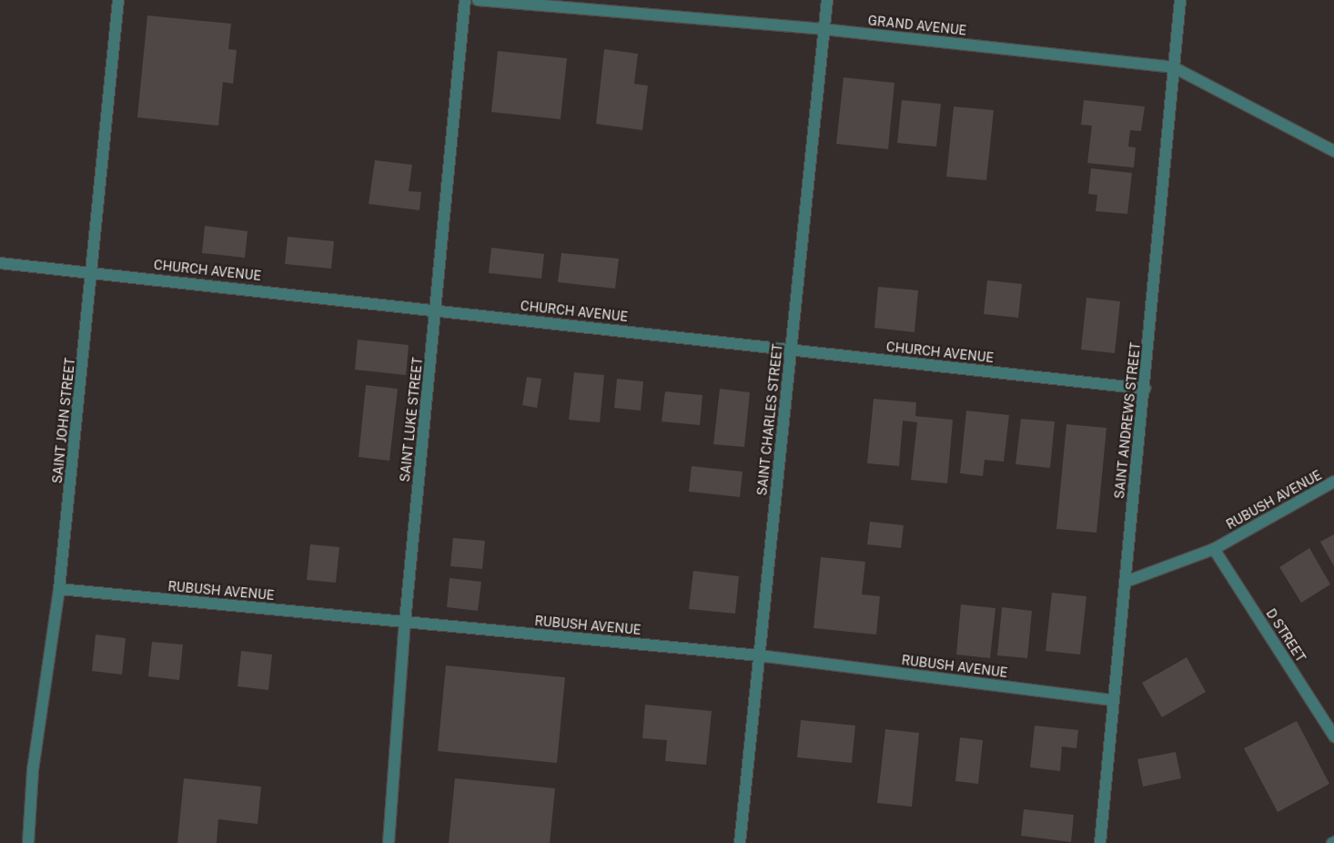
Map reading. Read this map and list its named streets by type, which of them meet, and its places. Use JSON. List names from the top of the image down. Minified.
{"streets":{"street":["GRAND AVENUE","CHURCH AVENUE","SAINT LUKE STREET","SAINT CHARLES STREET","SAINT JOHN STREET","SAINT ANDREWS STREET","RUBUSH AVENUE","D STREET"]},"crossings":[["GRAND AVENUE","SAINT CHARLES STREET"],["GRAND AVENUE","SAINT ANDREWS STREET"],["CHURCH AVENUE","SAINT LUKE STREET"],["CHURCH AVENUE","SAINT CHARLES STREET"],["CHURCH AVENUE","SAINT JOHN STREET"],["CHURCH AVENUE","SAINT ANDREWS STREET"],["SAINT LUKE STREET","RUBUSH AVENUE"],["SAINT CHARLES STREET","RUBUSH AVENUE"],["SAINT JOHN STREET","RUBUSH AVENUE"],["SAINT ANDREWS STREET","RUBUSH AVENUE"],["RUBUSH AVENUE","D STREET"]]}
